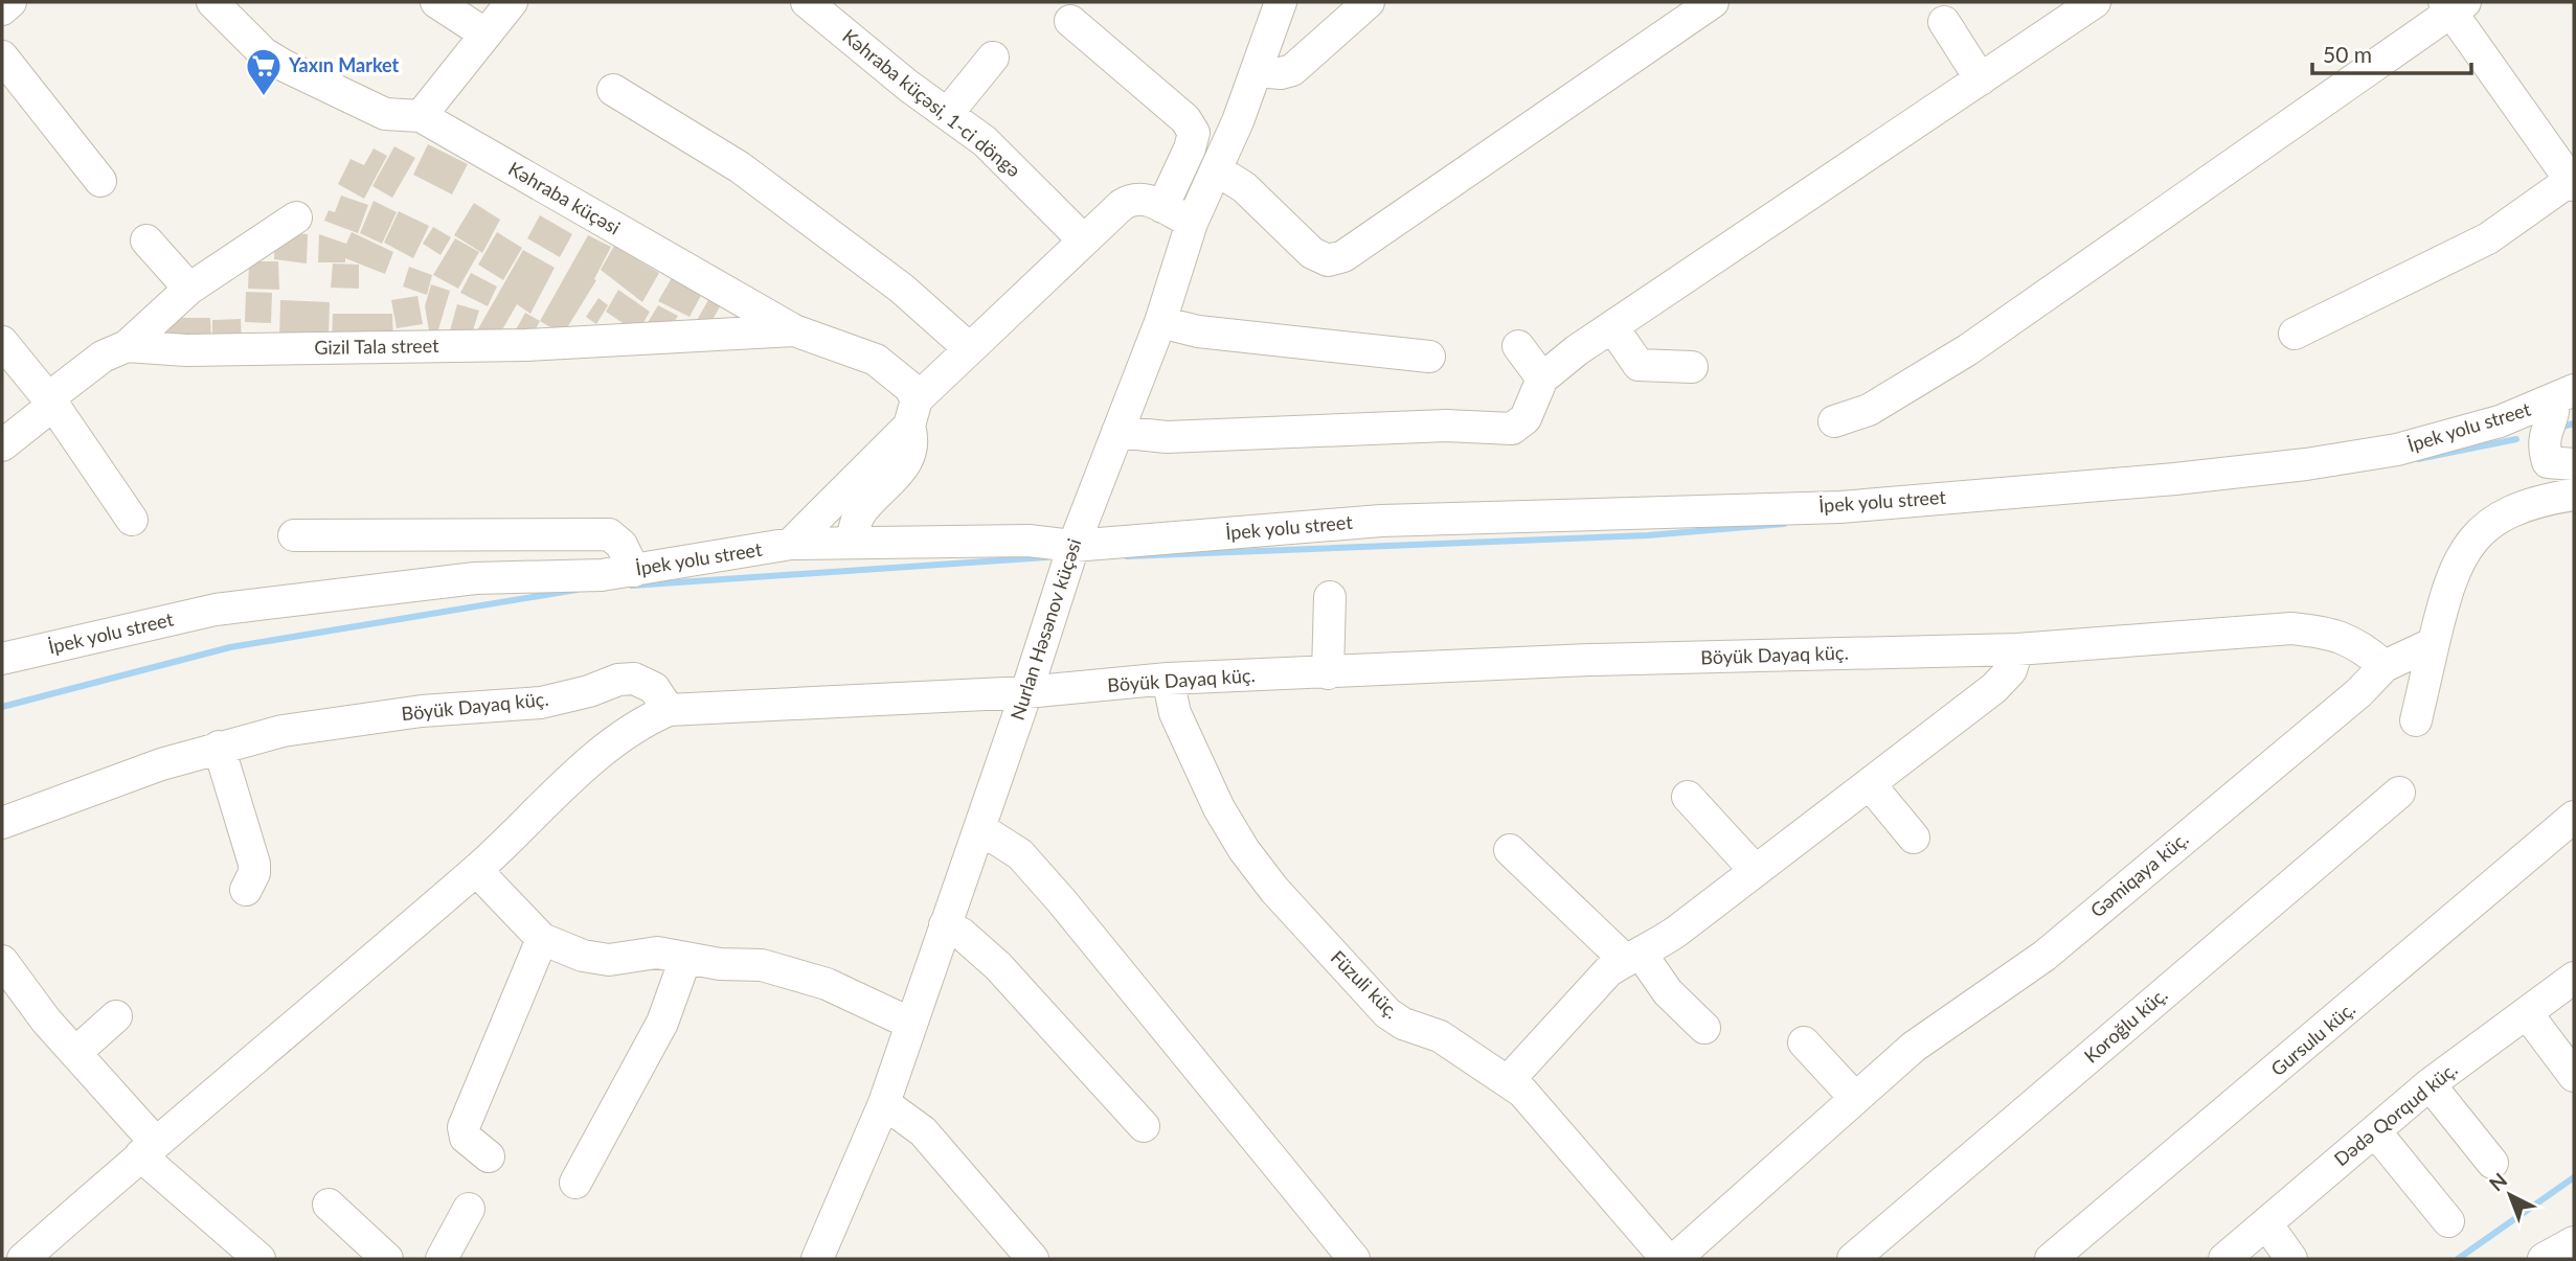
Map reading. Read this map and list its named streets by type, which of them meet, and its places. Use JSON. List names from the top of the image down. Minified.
{"streets":{"street":["Kəhraba küçəsi, 1-ci döngə","Kəhraba küçəsi","Gizil Tala street","İpek yolu street","Nurlan Həsənov küçəsi","Böyük Dayaq küç.","Gəmiqaya küç.","Füzuli küç.","Koroğlu küç.","Gursulu küç.","Dədə Qorqud küç."]},"crossings":[["Kəhraba küçəsi","Gizil Tala street"],["İpek yolu street","Nurlan Həsənov küçəsi"],["Nurlan Həsənov küçəsi","Böyük Dayaq küç."],["Böyük Dayaq küç.","Gəmiqaya küç."],["Böyük Dayaq küç.","Füzuli küç."]],"places":{"supermarket":["Yaxın Market"]},"scale_bar":"50 m","north":"top left"}
